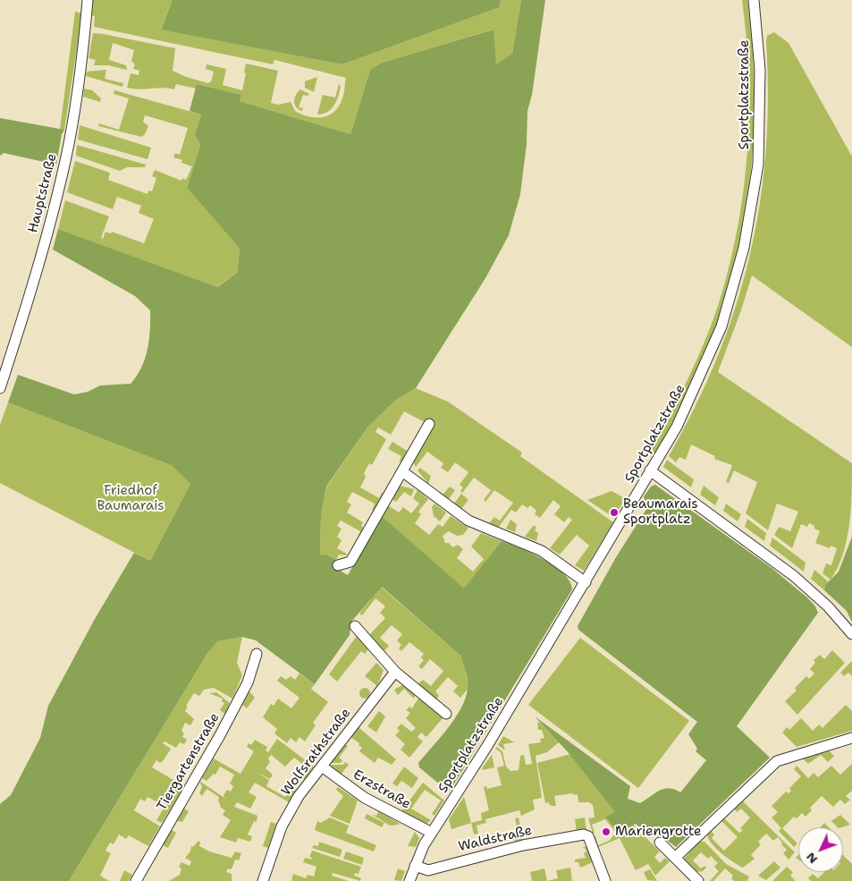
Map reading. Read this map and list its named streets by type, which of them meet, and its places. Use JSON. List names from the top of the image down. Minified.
{"streets":{"street":["Sportplatzstraße","Hauptstraße","Wolfsrathstraße","Tiergartenstraße","Erzstraße","Waldstraße"]},"crossings":[["Sportplatzstraße","Erzstraße"],["Sportplatzstraße","Waldstraße"],["Wolfsrathstraße","Erzstraße"]],"parks":["Friedhof Baumarais"],"places":["Beaumarais Sportplatz","Mariengrotte"],"north":"bottom left"}
